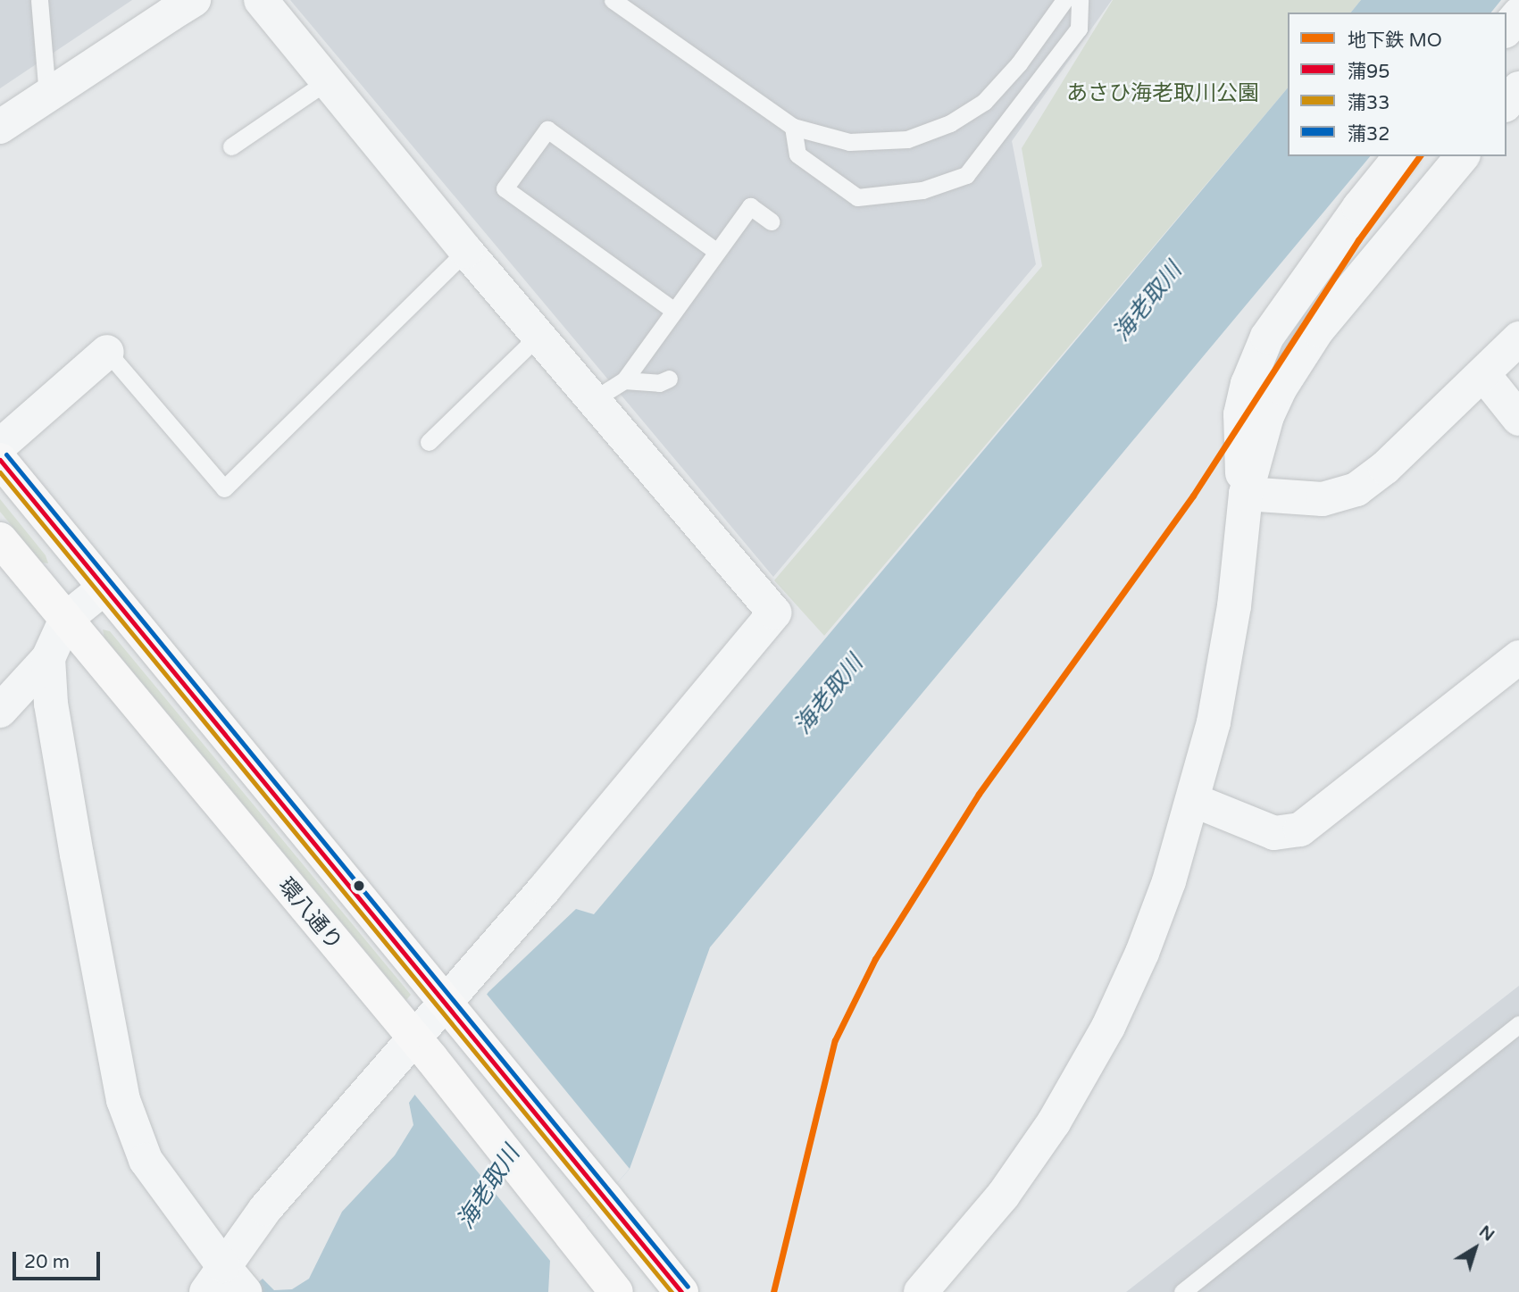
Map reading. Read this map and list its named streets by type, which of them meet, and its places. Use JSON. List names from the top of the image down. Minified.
{"streets":{"main road":["環八通り"]},"water":["海老取川"],"parks":["あさひ海老取川公園"],"lines":["metro line MO","transit line 蒲32","transit line 蒲95","transit line 蒲33"],"legend":["地下鉄 MO","蒲95","蒲33","蒲32"],"scale_bar":"20 m","north":"top right"}
